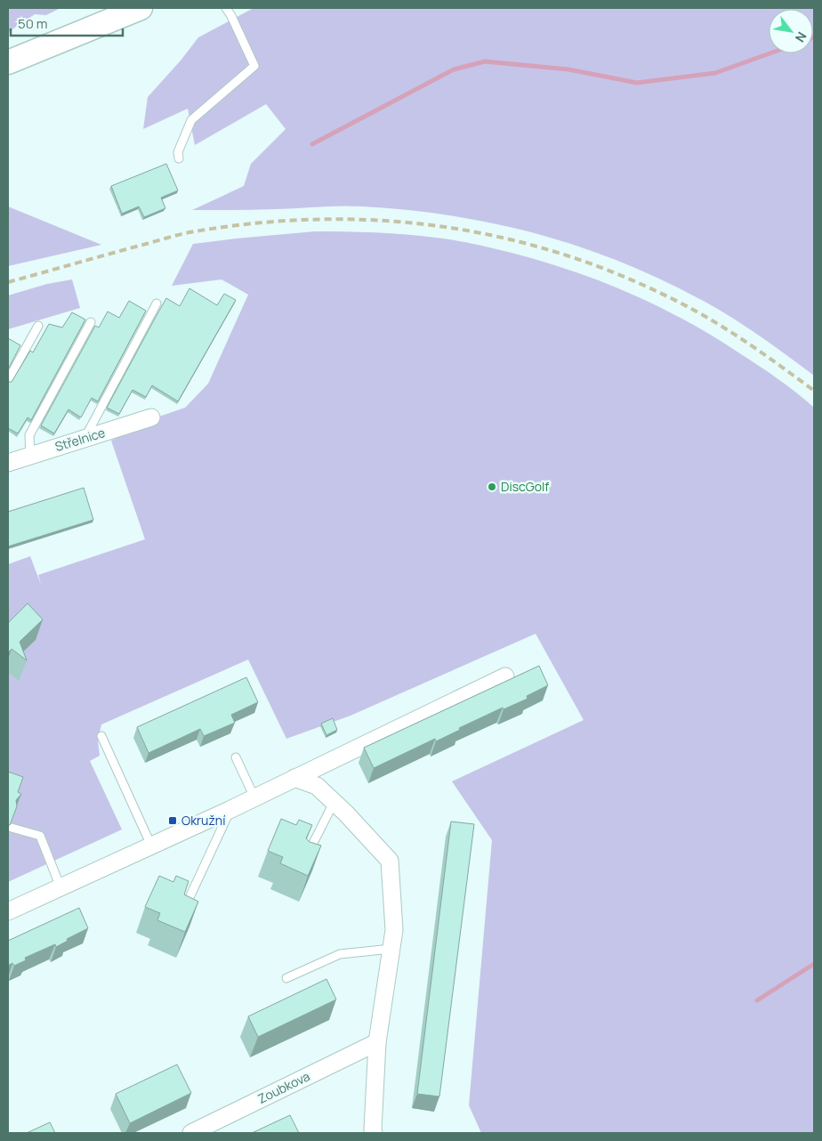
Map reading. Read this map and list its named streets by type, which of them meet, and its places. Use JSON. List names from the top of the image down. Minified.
{"streets":{"street":["Střelnice","Zoubkova"]},"places":{"other":["DiscGolf"],"transit":["Okružní"]},"scale_bar":"50 m","north":"bottom right"}
